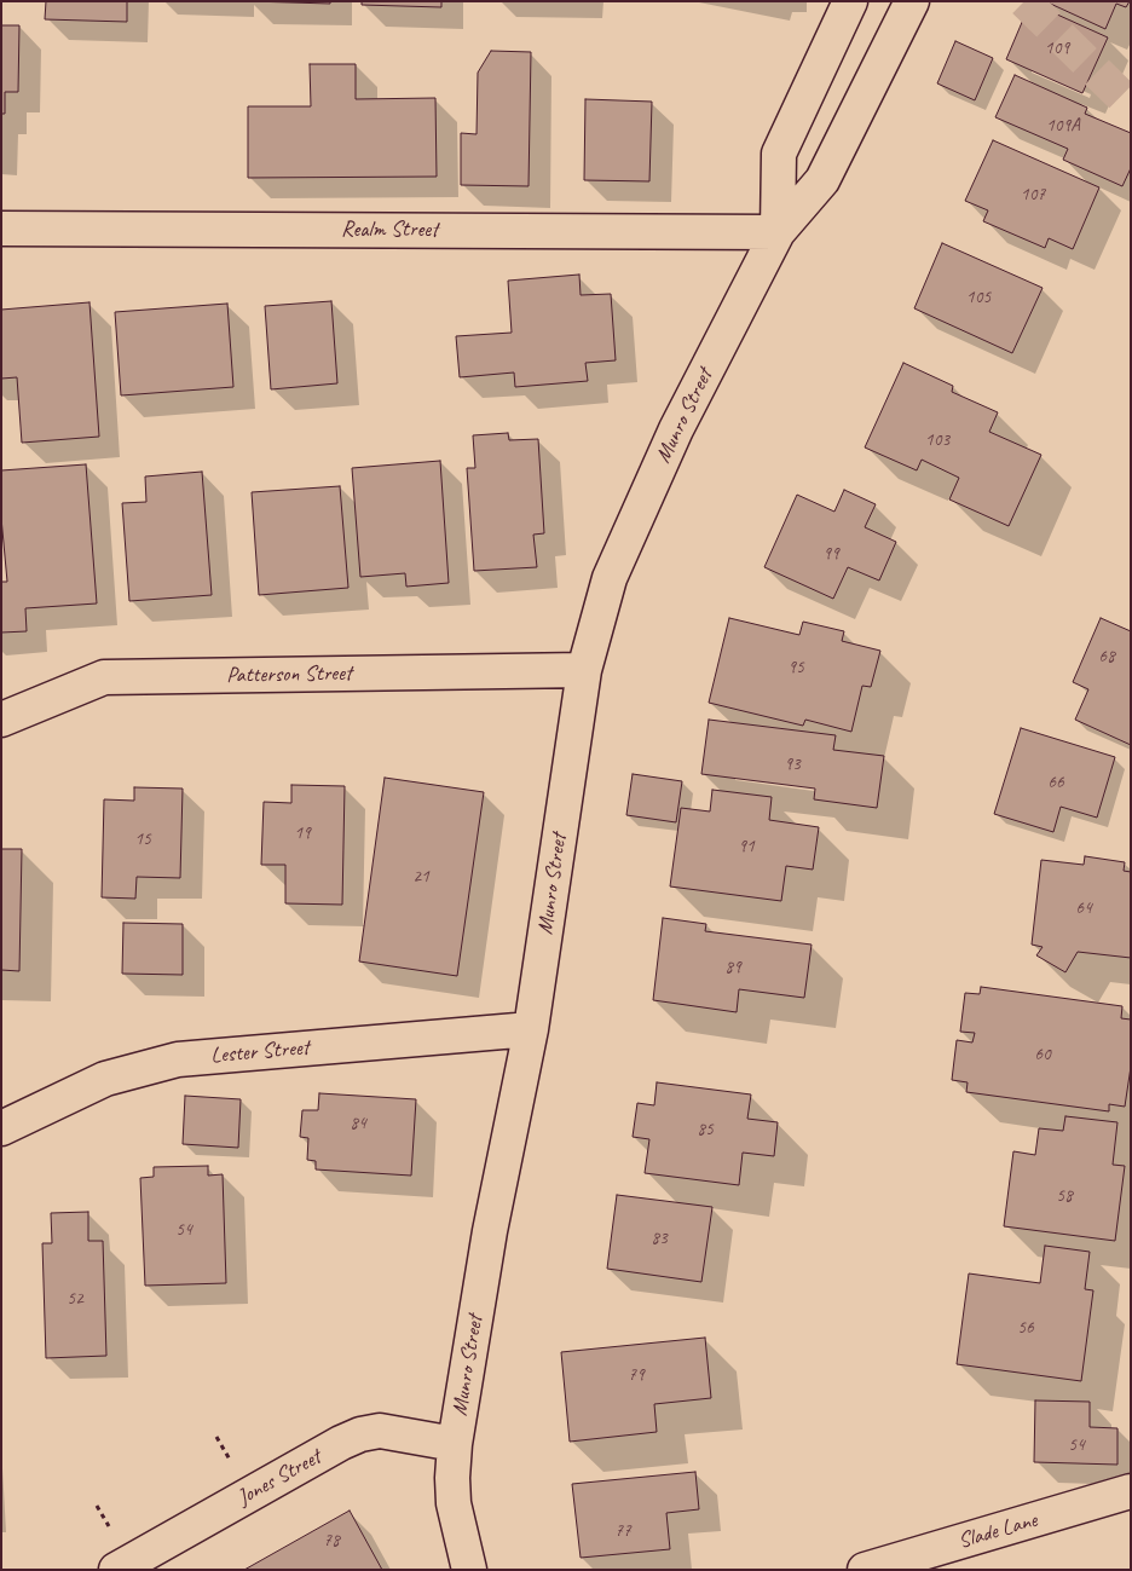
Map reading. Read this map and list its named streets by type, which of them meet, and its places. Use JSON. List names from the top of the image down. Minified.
{"streets":{"street":["Realm Street","Munro Street","Patterson Street","Lester Street","Jones Street","Slade Lane"]},"crossings":[["Realm Street","Munro Street"],["Munro Street","Patterson Street"],["Munro Street","Lester Street"],["Munro Street","Jones Street"]],"house_numbers":["109","109A","107","105","103","99","68","95","93","66","19","15","91","21","64","89","60","84","85","58","54","83","52","56","79","54","77","78"]}
